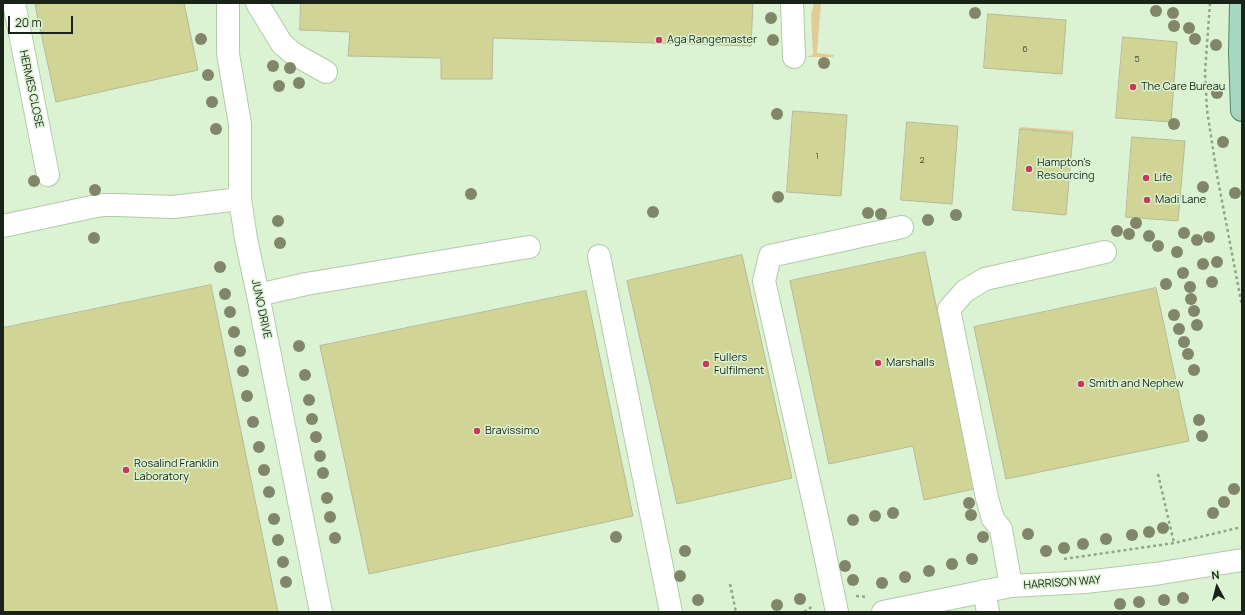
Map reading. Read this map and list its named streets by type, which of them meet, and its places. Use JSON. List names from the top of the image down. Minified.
{"streets":{"street":["HERMES CLOSE","JUNO DRIVE","HARRISON WAY"]},"places":["Aga Rangemaster","The Care Bureau","Hampton's Resourcing","Life","Madi Lane","Marshalls","Fullers Fulfilment","Smith and Nephew","Bravissimo","Rosalind Franklin Laboratory"],"house_numbers":["6","5","1","2"],"scale_bar":"20 m","north":"top"}
